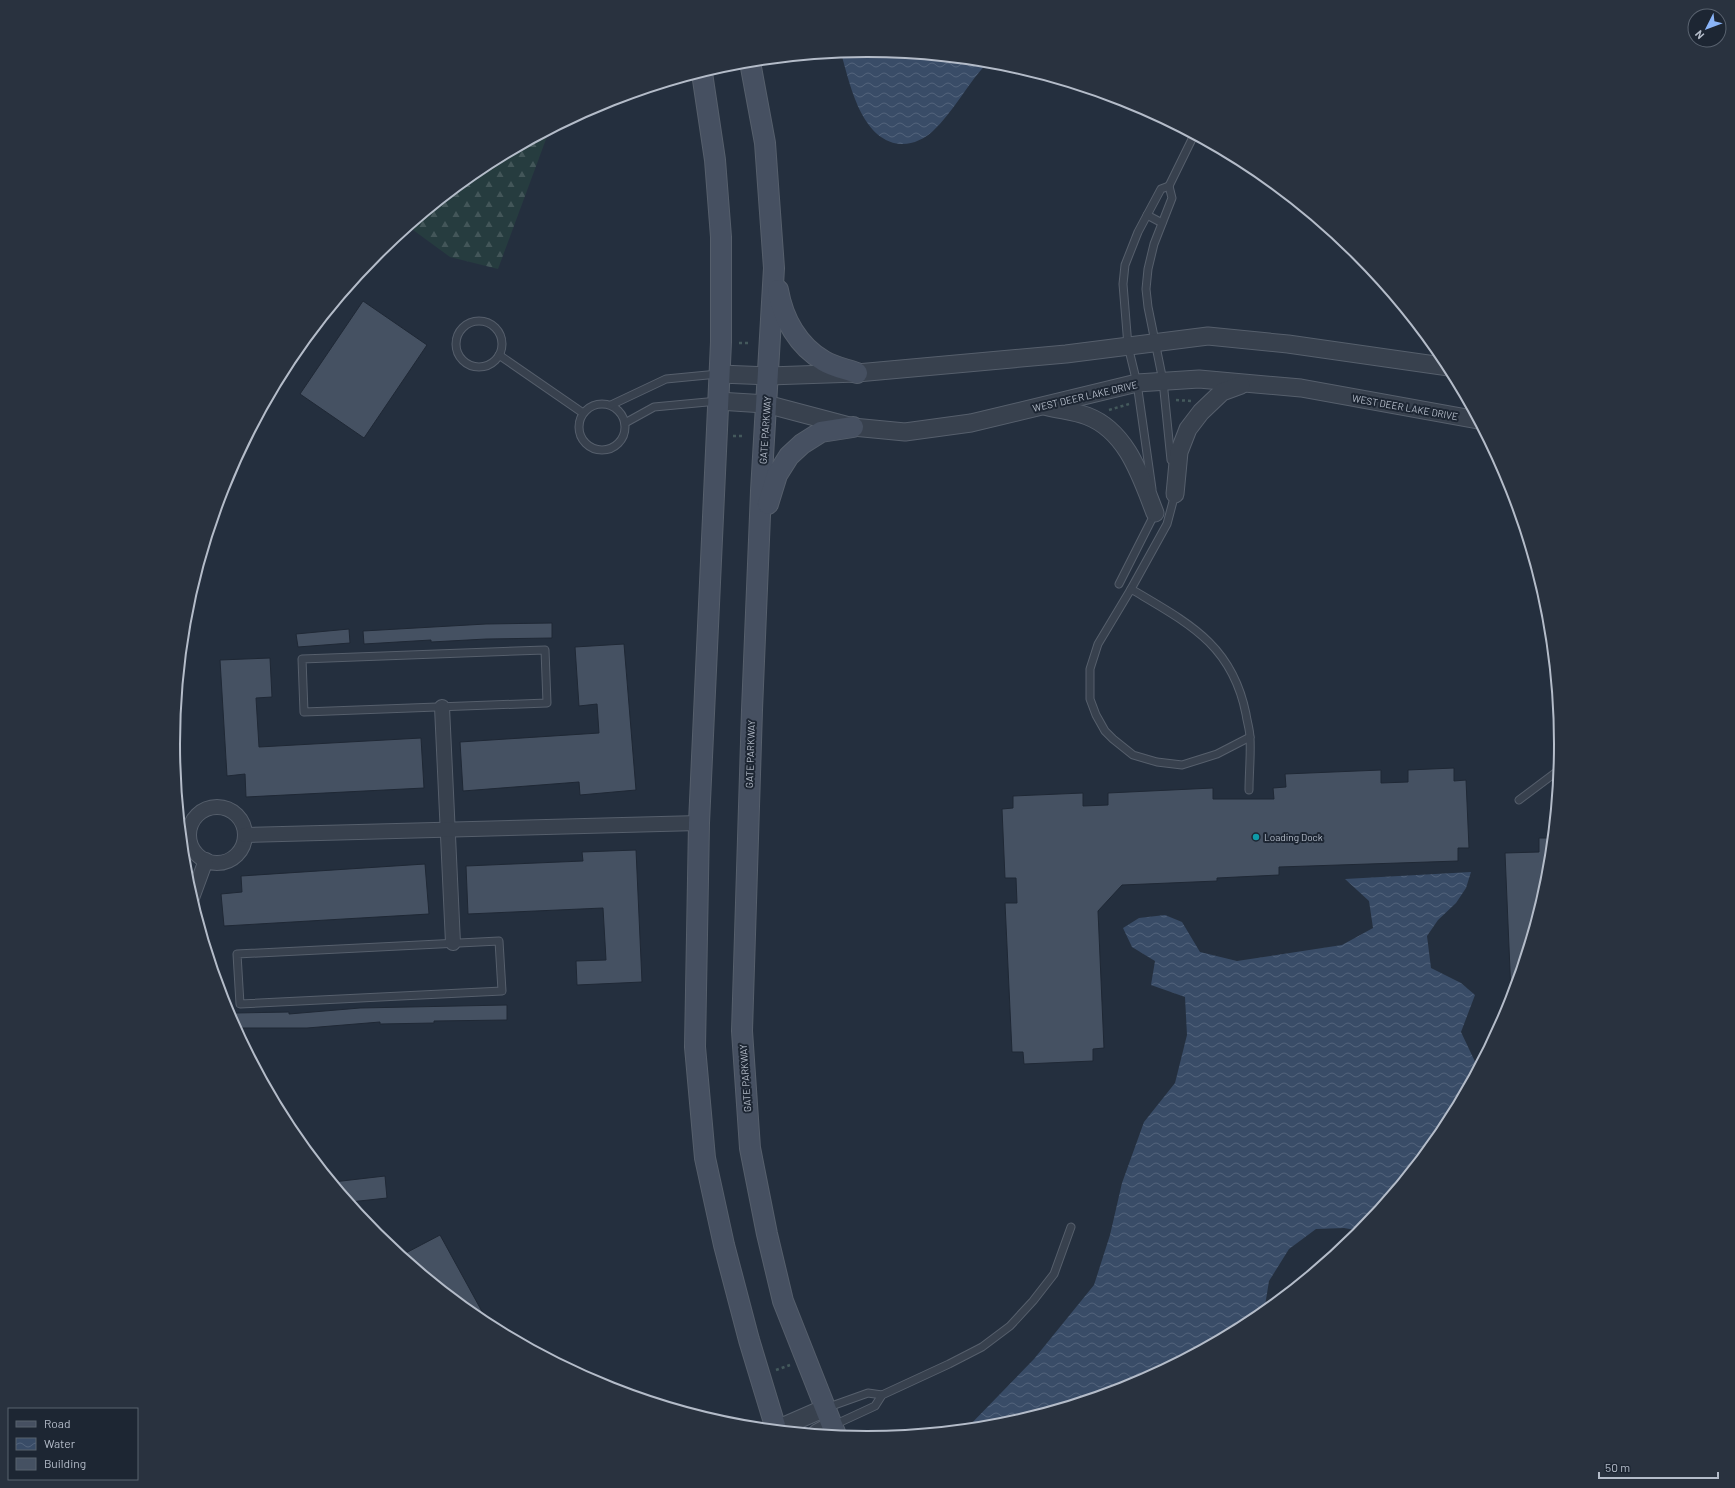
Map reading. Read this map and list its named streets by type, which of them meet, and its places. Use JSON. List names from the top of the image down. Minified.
{"streets":{"main road":["GATE PARKWAY"],"street":["WEST DEER LAKE DRIVE"]},"crossings":[["WEST DEER LAKE DRIVE","GATE PARKWAY"]],"places":["Loading Dock"],"legend":["Road","Water","Building"],"scale_bar":"50 m","north":"bottom left"}
